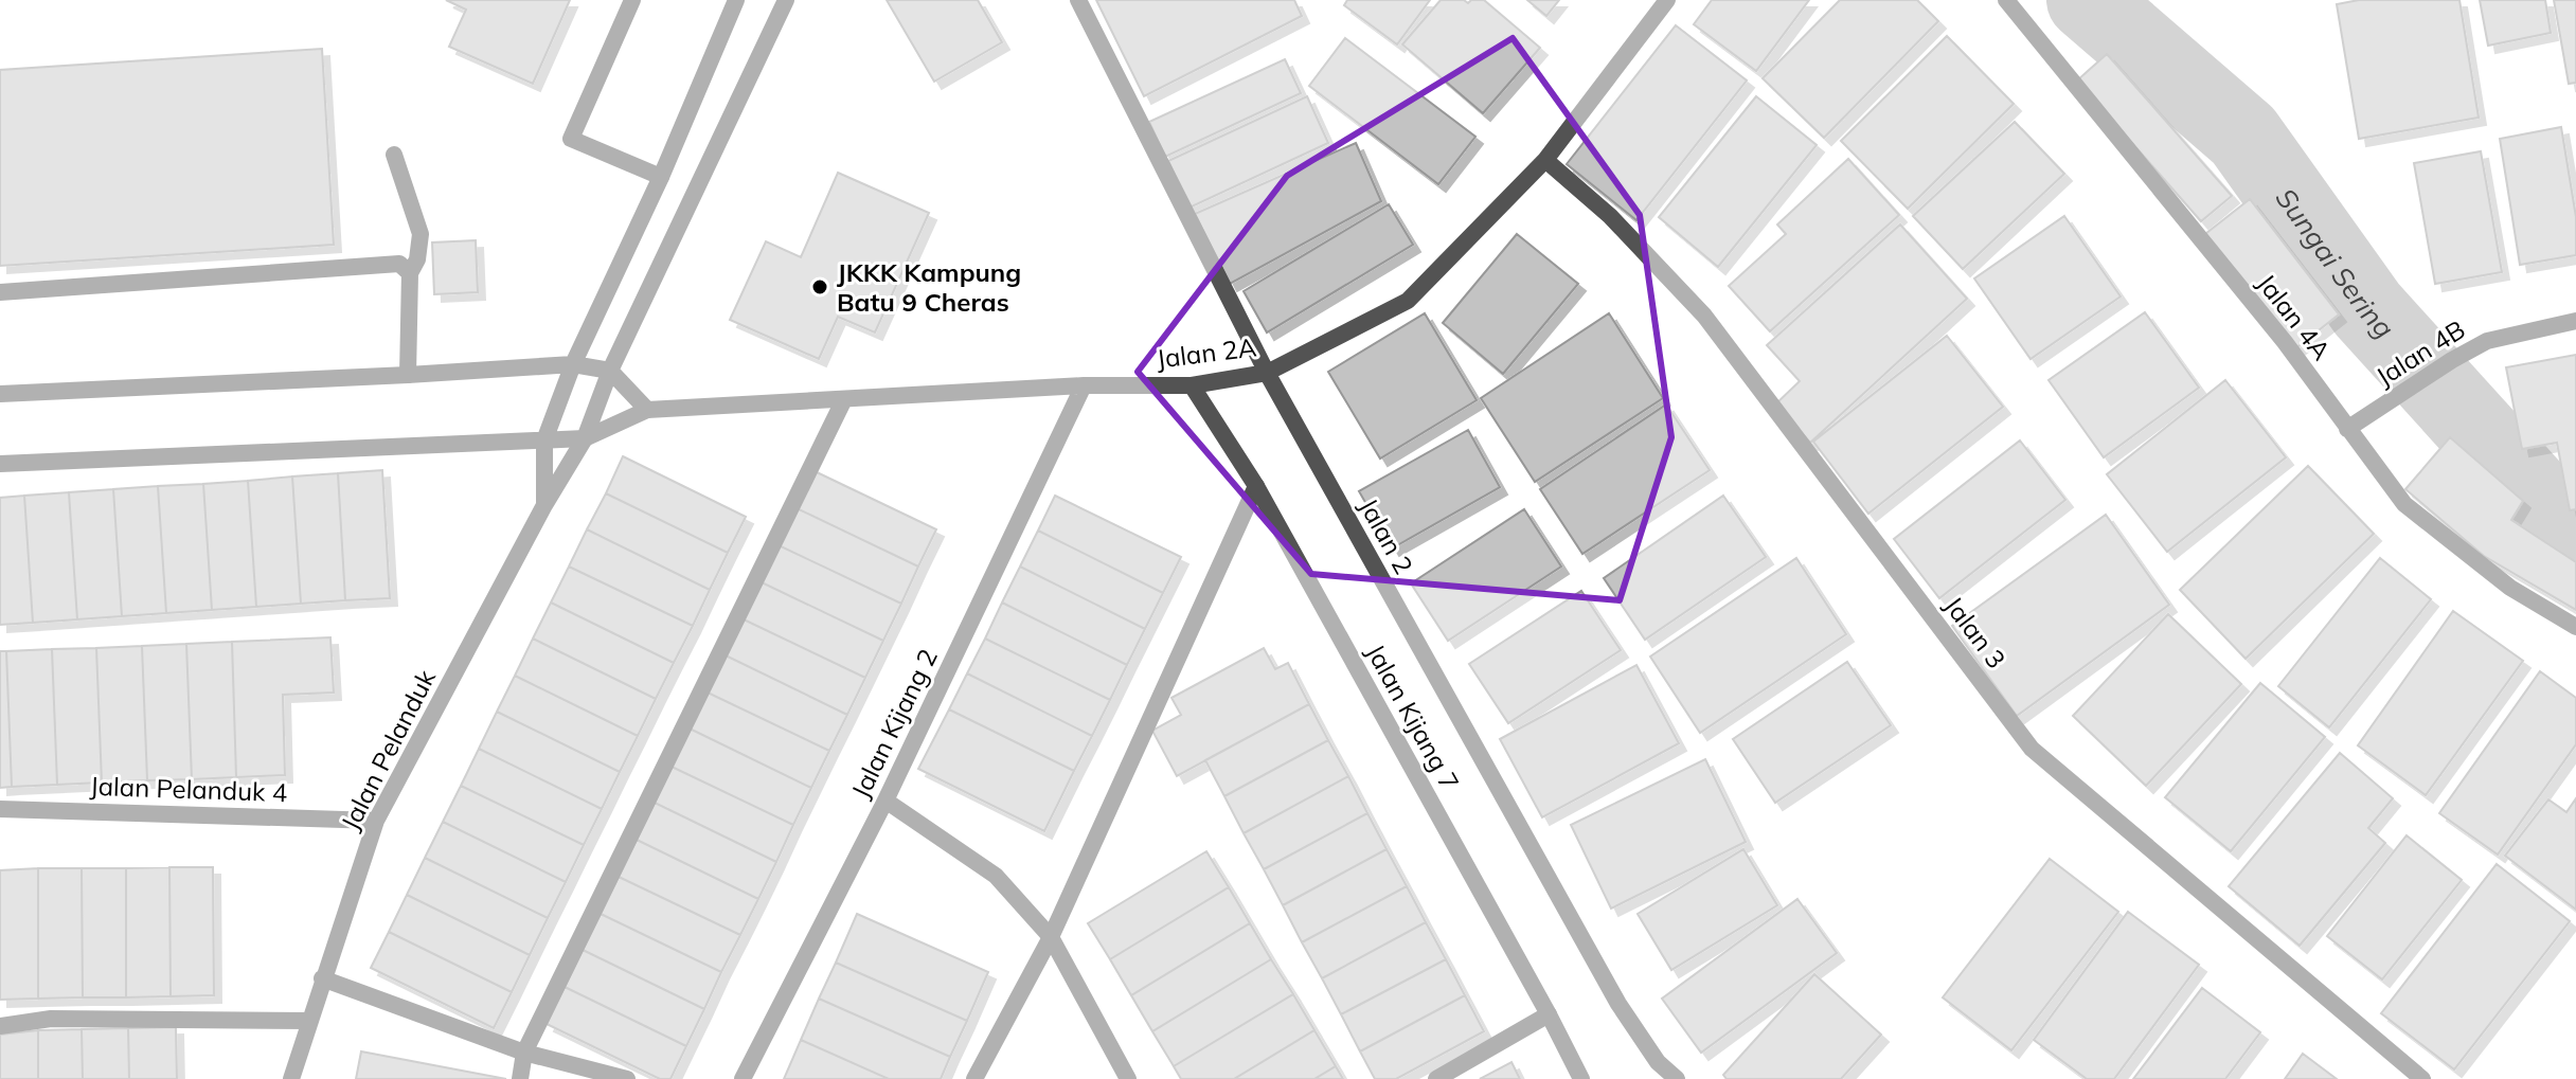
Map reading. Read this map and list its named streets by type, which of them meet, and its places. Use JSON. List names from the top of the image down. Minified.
{"streets":{"street":["Jalan 4A","Jalan 2A","Jalan 4B","Jalan 2","Jalan 3","Jalan Kijang 7","Jalan Kijang 2","Jalan Pelanduk","Jalan Pelanduk 4"]},"crossings":[["Jalan 4A","Jalan 4B"],["Jalan 2A","Jalan 2"],["Jalan 2A","Jalan 3"],["Jalan 2A","Jalan Kijang 7"],["Jalan 2A","Jalan Kijang 2"],["Jalan Pelanduk","Jalan Pelanduk 4"]],"water":["Sungai Sering"],"places":["JKKK Kampung Batu 9 Cheras"]}
